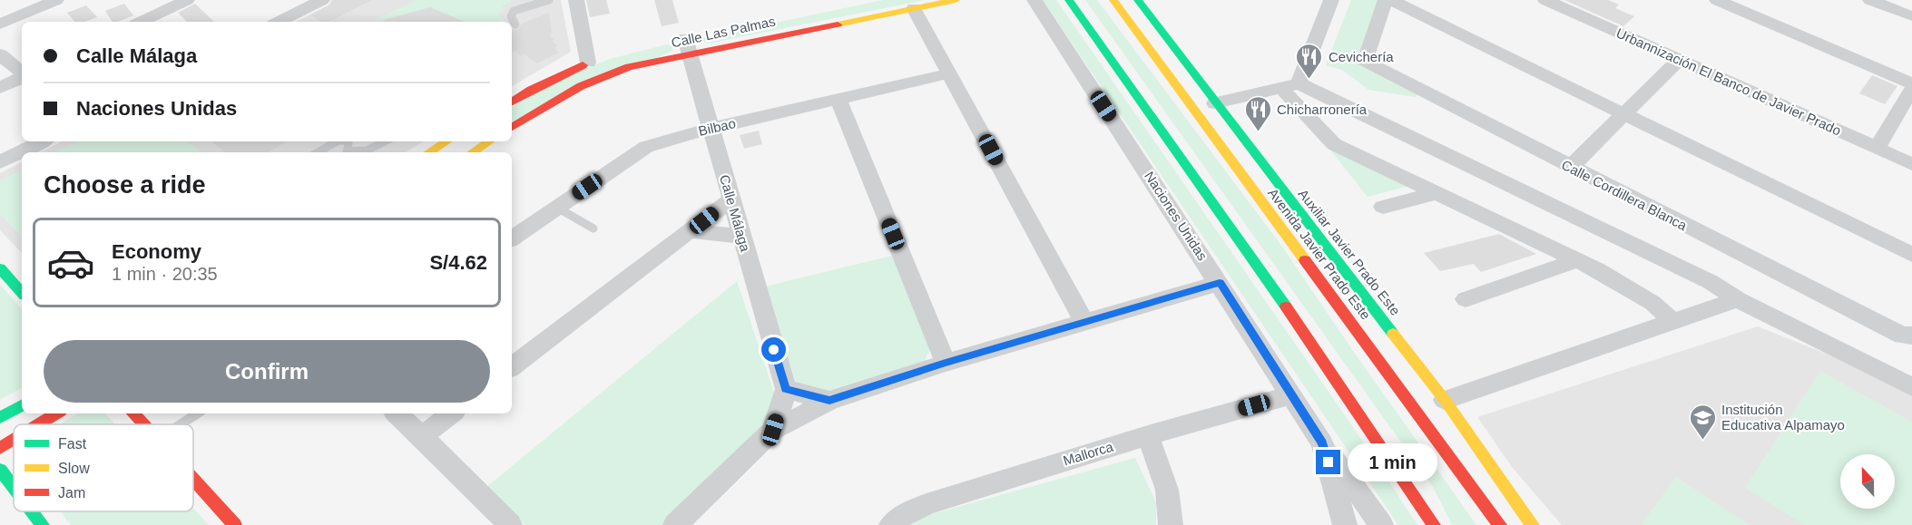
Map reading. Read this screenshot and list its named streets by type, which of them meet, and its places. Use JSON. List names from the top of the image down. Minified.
{"streets":{"main road":["Calle Las Palmas","Auxiliar Javier Prado Este","Avenida Javier Prado Este"],"street":["Urbannización El Banco de Javier Prado","Bilbao","Calle Cordillera Blanca","Calle Málaga","Naciones Unidas","Mallorca"]},"crossings":[["Calle Las Palmas","Calle Málaga"],["Bilbao","Calle Málaga"],["Naciones Unidas","Mallorca"]],"places":{"restaurant":["Cevichería","Chicharronería"],"school or university":["Institución Educativa Alpamayo"]},"legend":["Fast","Slow","Jam"],"north":"top","page":{"banner":["Calle Málaga","Naciones Unidas"],"heading":"Choose a ride","list":[{"name":"Economy","note":"1 min · 20:35","value":"S/4.62"}],"buttons":"Confirm","bubble":"1 min"}}
